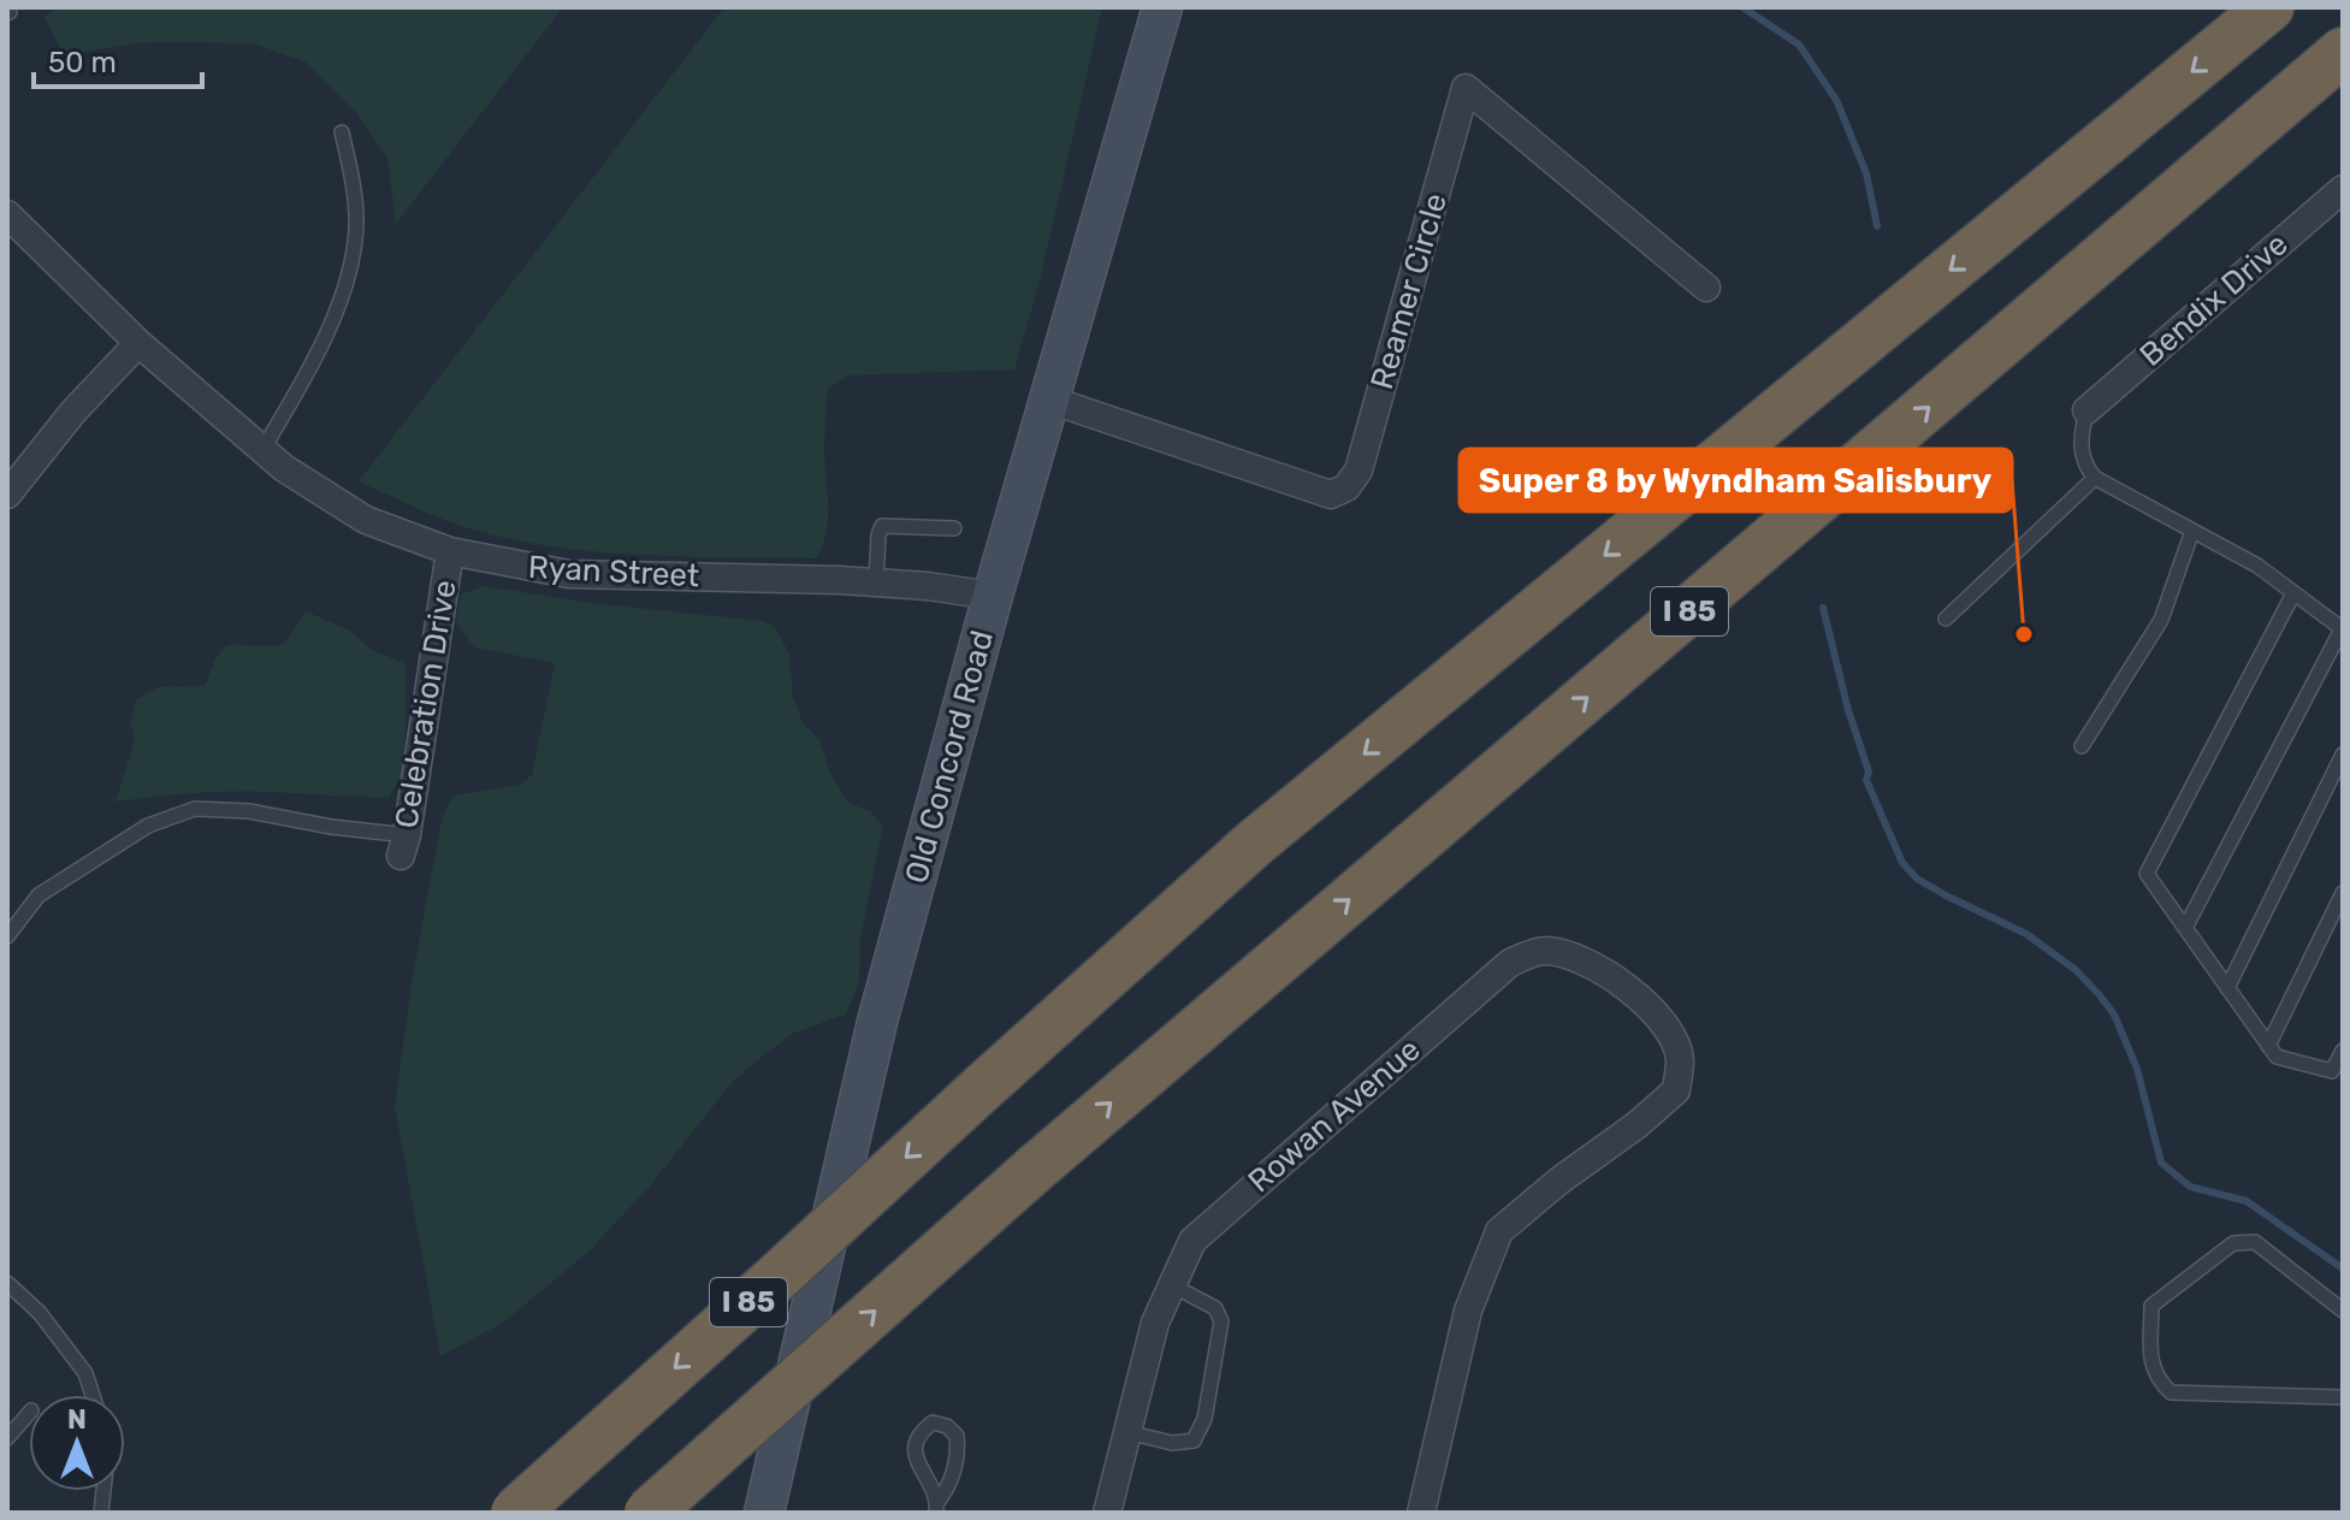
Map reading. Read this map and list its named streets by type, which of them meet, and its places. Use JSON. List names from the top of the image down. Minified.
{"streets":{"highway":["I 85"],"main road":["Old Concord Road"],"street":["Reamer Circle","Bendix Drive","Ryan Street","Celebration Drive","Rowan Avenue"]},"crossings":[["Reamer Circle","Old Concord Road"],["Ryan Street","Celebration Drive"],["Ryan Street","Old Concord Road"]],"places":["Super 8 by Wyndham Salisbury"],"scale_bar":"50 m","north":"top"}
